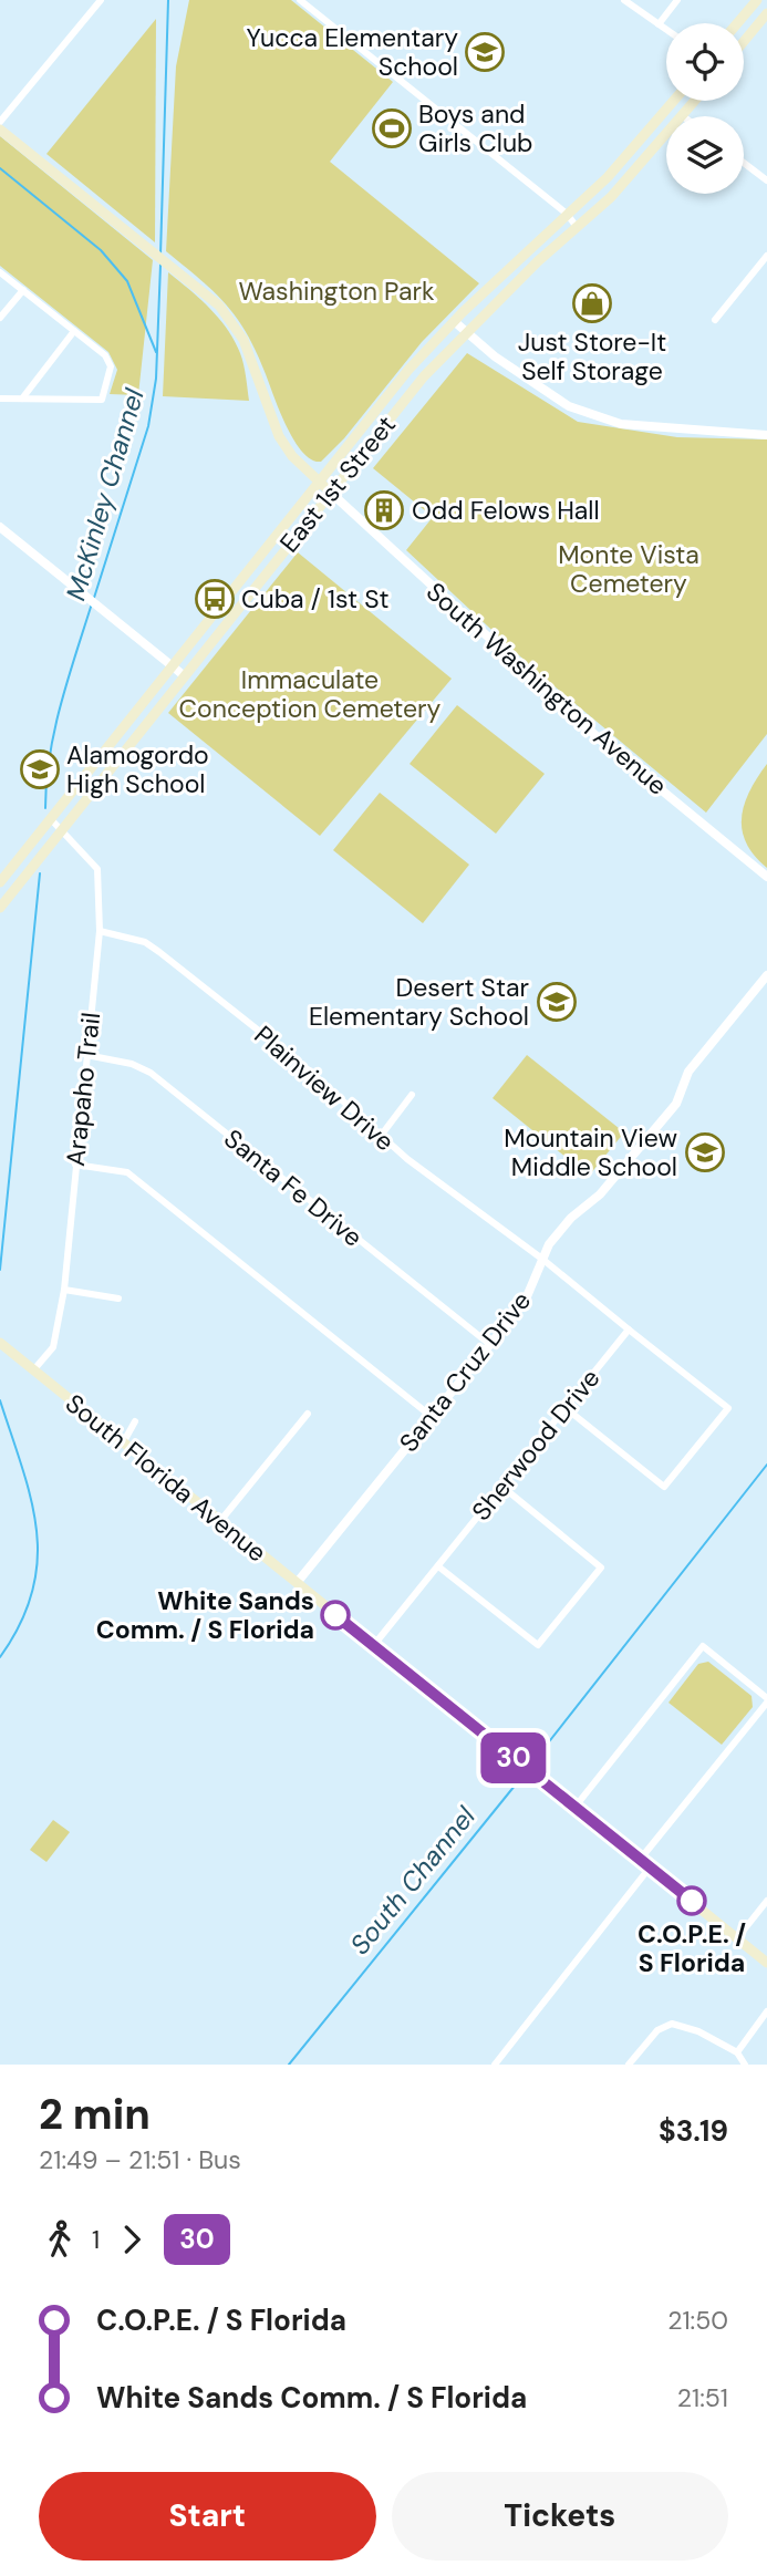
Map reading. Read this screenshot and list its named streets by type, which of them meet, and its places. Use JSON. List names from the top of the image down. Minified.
{"streets":{"main road":["East 1st Street","South Florida Avenue"],"street":["South Washington Avenue","Plainview Drive","Arapaho Trail","Santa Fe Drive","Santa Cruz Drive","Sherwood Drive"]},"crossings":[["East 1st Street","South Washington Avenue"],["East 1st Street","Arapaho Trail"],["Plainview Drive","Arapaho Trail"],["Plainview Drive","Santa Cruz Drive"],["Arapaho Trail","Santa Fe Drive"],["Arapaho Trail","South Florida Avenue"],["Santa Fe Drive","Santa Cruz Drive"],["Santa Cruz Drive","South Florida Avenue"],["Sherwood Drive","South Florida Avenue"]],"water":["McKinley Channel","South Channel"],"parks":["Washington Park","Monte Vista Cemetery","Immaculate Conception Cemetery"],"places":{"school or university":["Yucca Elementary School","Alamogordo High School","Desert Star Elementary School","Mountain View Middle School"],"sports":["Boys and Girls Club"],"shop":["Just Store-It Self Storage"],"building":["Odd Felows Hall"],"bus stop":["Cuba / 1st St"],"other":["White Sands Comm. / S Florida","C.O.P.E. / S Florida"]},"lines":["bus line 30"],"page":{"on_map":"30","heading":["2 min","21:49 – 21:51 · Bus","$3.19"],"legs":["1","30"],"list":[{"name":"C.O.P.E. / S Florida","value":"21:50"},{"name":"White Sands Comm. / S Florida","value":"21:51"}],"buttons":["Start","Tickets"]}}
